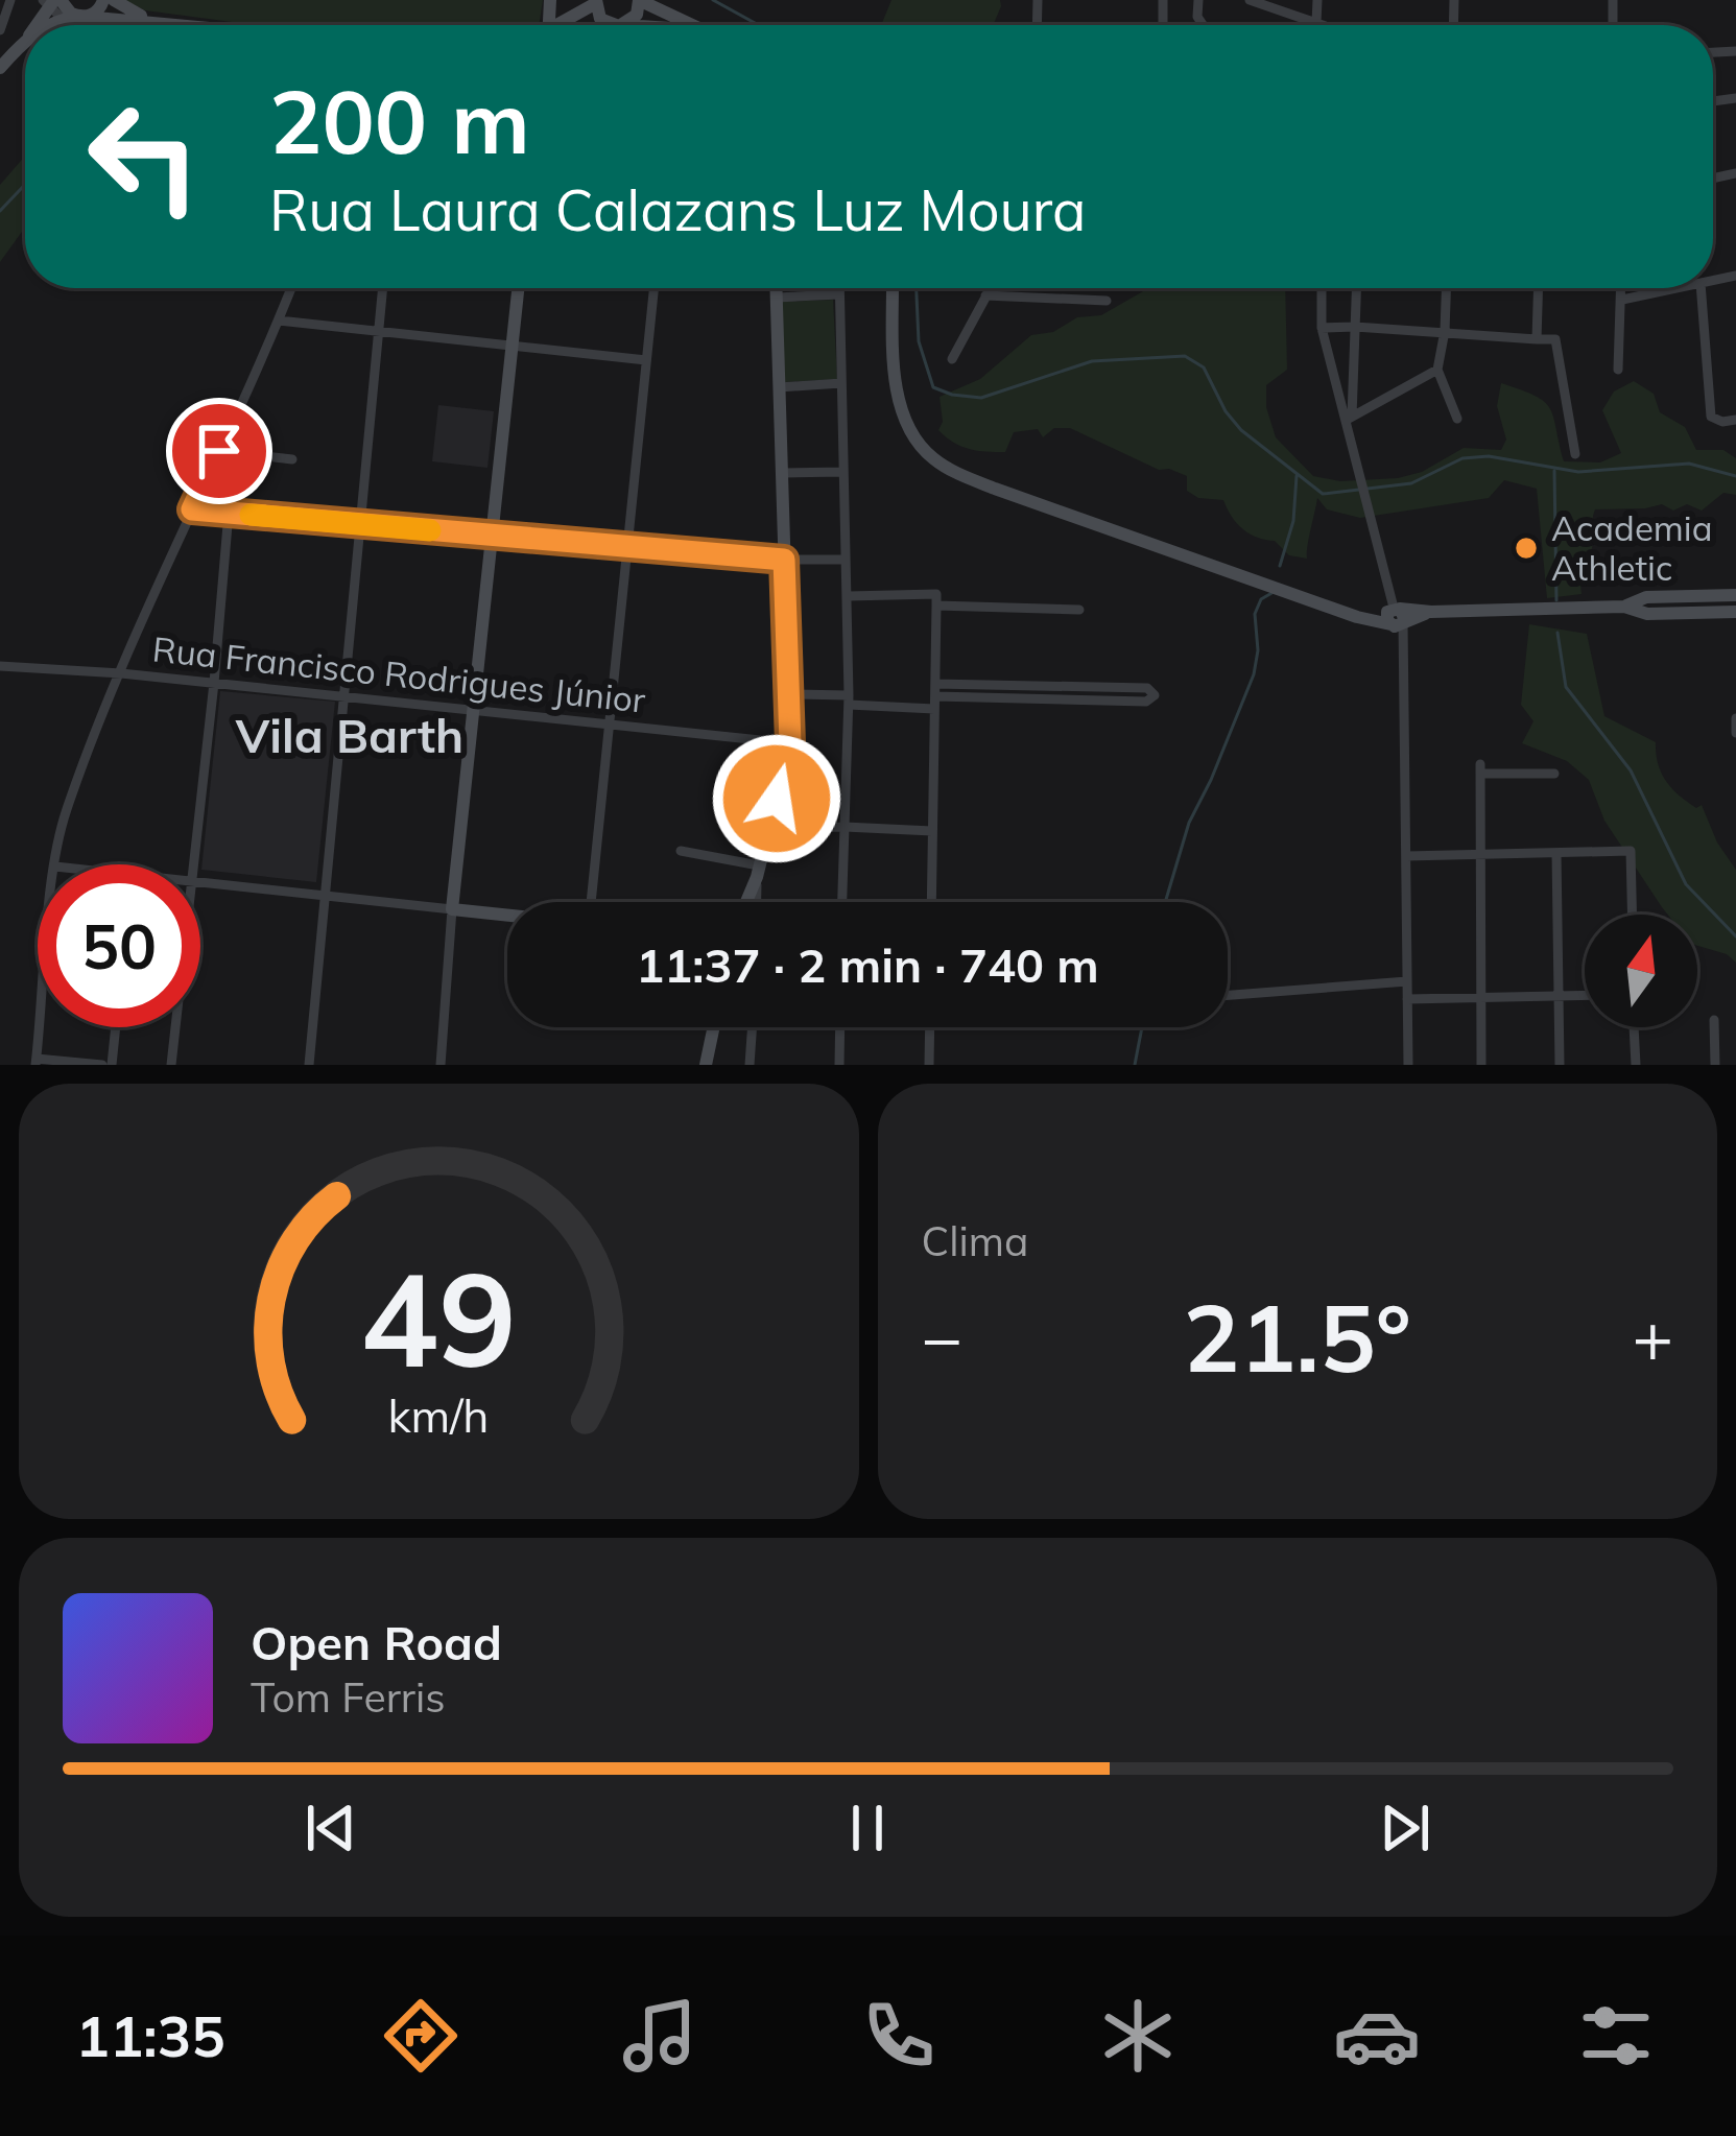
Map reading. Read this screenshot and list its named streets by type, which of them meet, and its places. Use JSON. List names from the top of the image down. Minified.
{"streets":{"street":["Rua Francisco Rodrigues Júnior"]},"districts":["Vila Barth"],"places":["Academia Athletic"],"north":"top","page":{"turn":["200 m","Rua Laura Calazans Luz Moura"],"limit":"50","trip":"11:37 · 2 min · 740 m","tile":"Clima","heat":["−","21.5°","+"],"song":["Open Road","Tom Ferris"],"tabs":"11:35","gauge":["49","km/h"]}}
